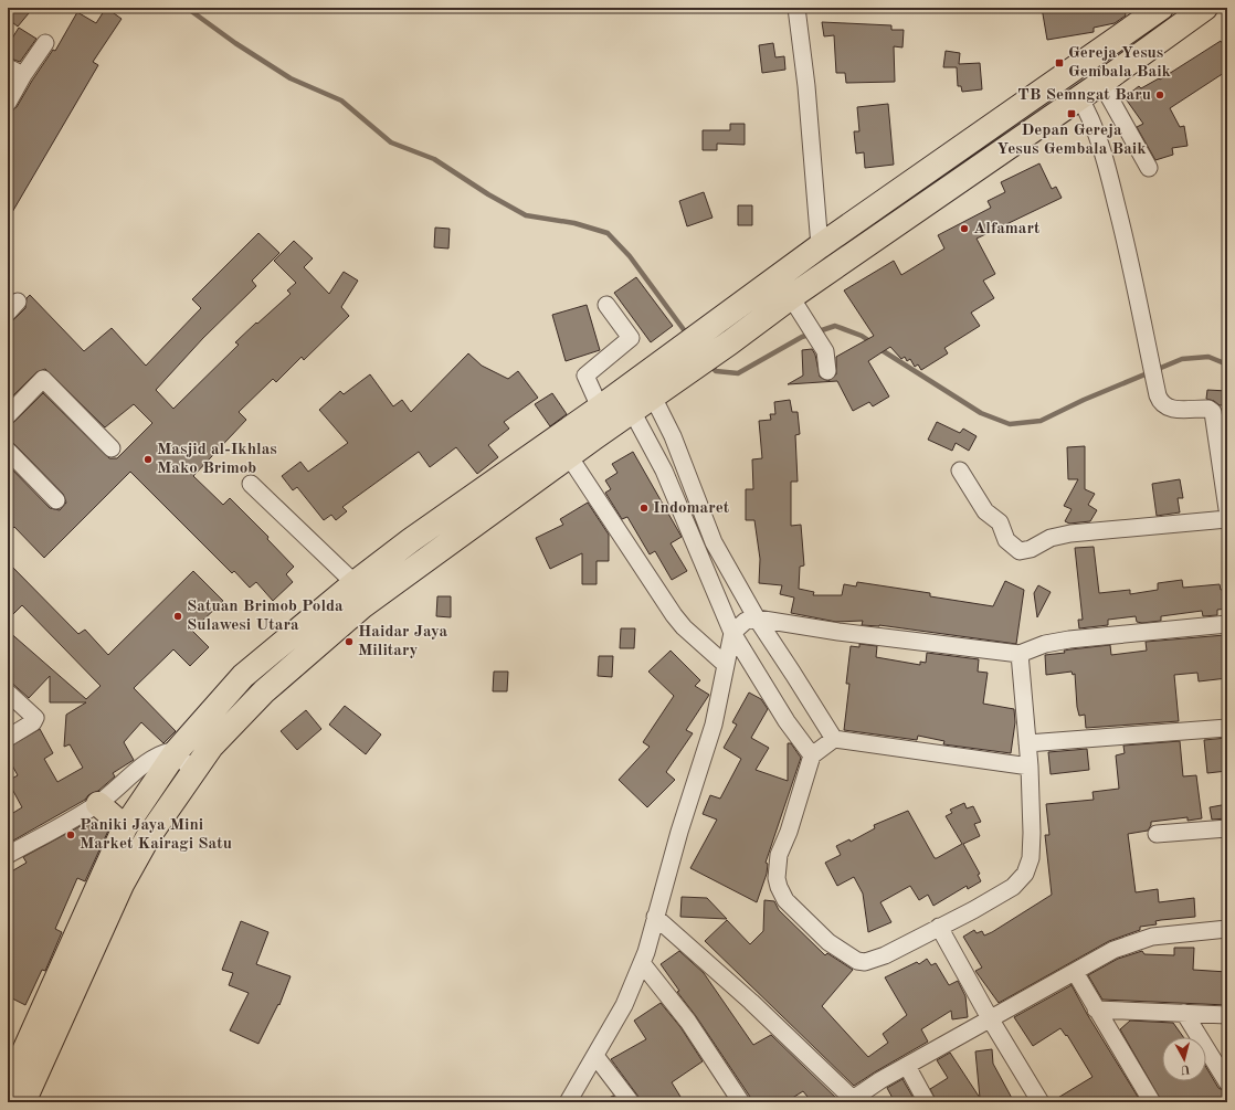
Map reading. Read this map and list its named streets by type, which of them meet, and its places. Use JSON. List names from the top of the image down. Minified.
{"places":{"transit":["Gereja Yesus Gembala Baik","Depan Gereja Yesus Gembala Baik"],"other":["TB Semngat Baru","Alfamart","Masjid al-Ikhlas Mako Brimob","Indomaret","Satuan Brimob Polda Sulawesi Utara","Haidar Jaya Military","Paniki Jaya Mini Market Kairagi Satu"]},"north":"bottom"}
